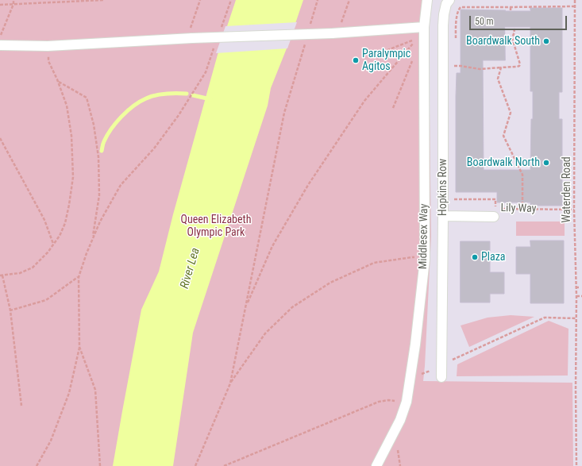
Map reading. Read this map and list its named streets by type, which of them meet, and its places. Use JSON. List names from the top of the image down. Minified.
{"streets":{"street":["Hopkins Row","Lily Way","Middlesex Way"],"path":["Waterden Road"]},"crossings":[["Hopkins Row","Lily Way"],["Waterden Road","Lily Way"]],"water":["River Lea"],"parks":["Queen Elizabeth Olympic Park"],"places":["Boardwalk South","Paralympic Agitos","Boardwalk North","Plaza"],"scale_bar":"50 m"}
